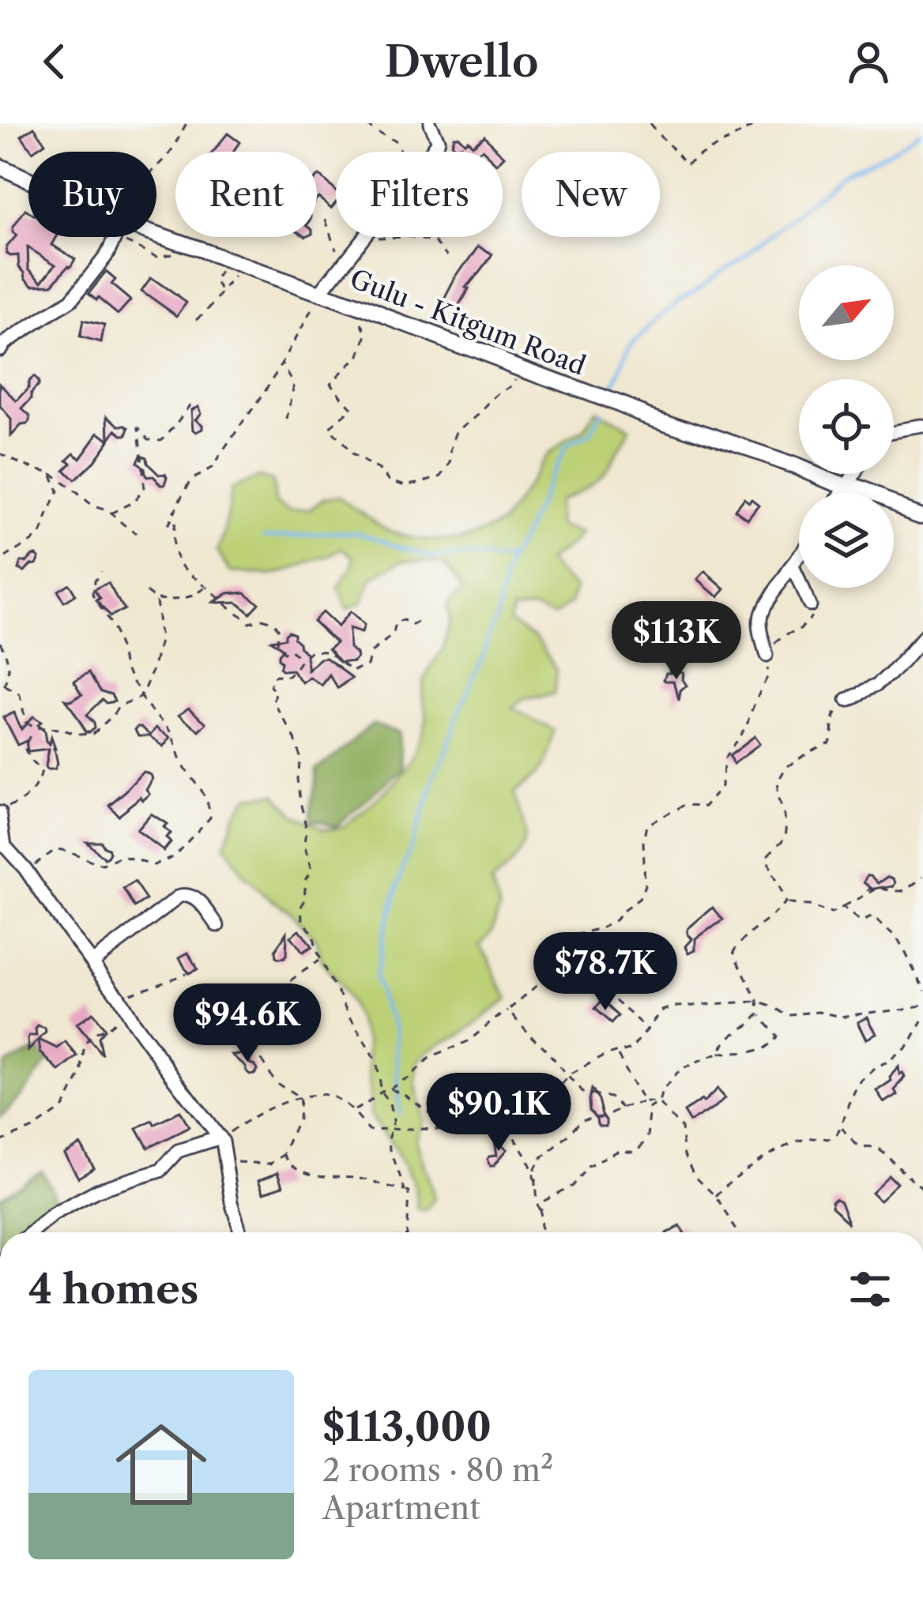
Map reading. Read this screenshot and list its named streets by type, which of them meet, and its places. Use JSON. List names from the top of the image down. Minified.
{"streets":{"main road":["Gulu - Kitgum Road"]},"north":"top right","page":{"header":"Dwello","chip":["Buy","Rent","Filters","New"],"price":["$113K","$78.7K","$94.6K","$90.1K"],"heading":"4 homes","list":[{"name":"$113,000","note":"2 rooms · 80 m² · Apartment"}]}}
